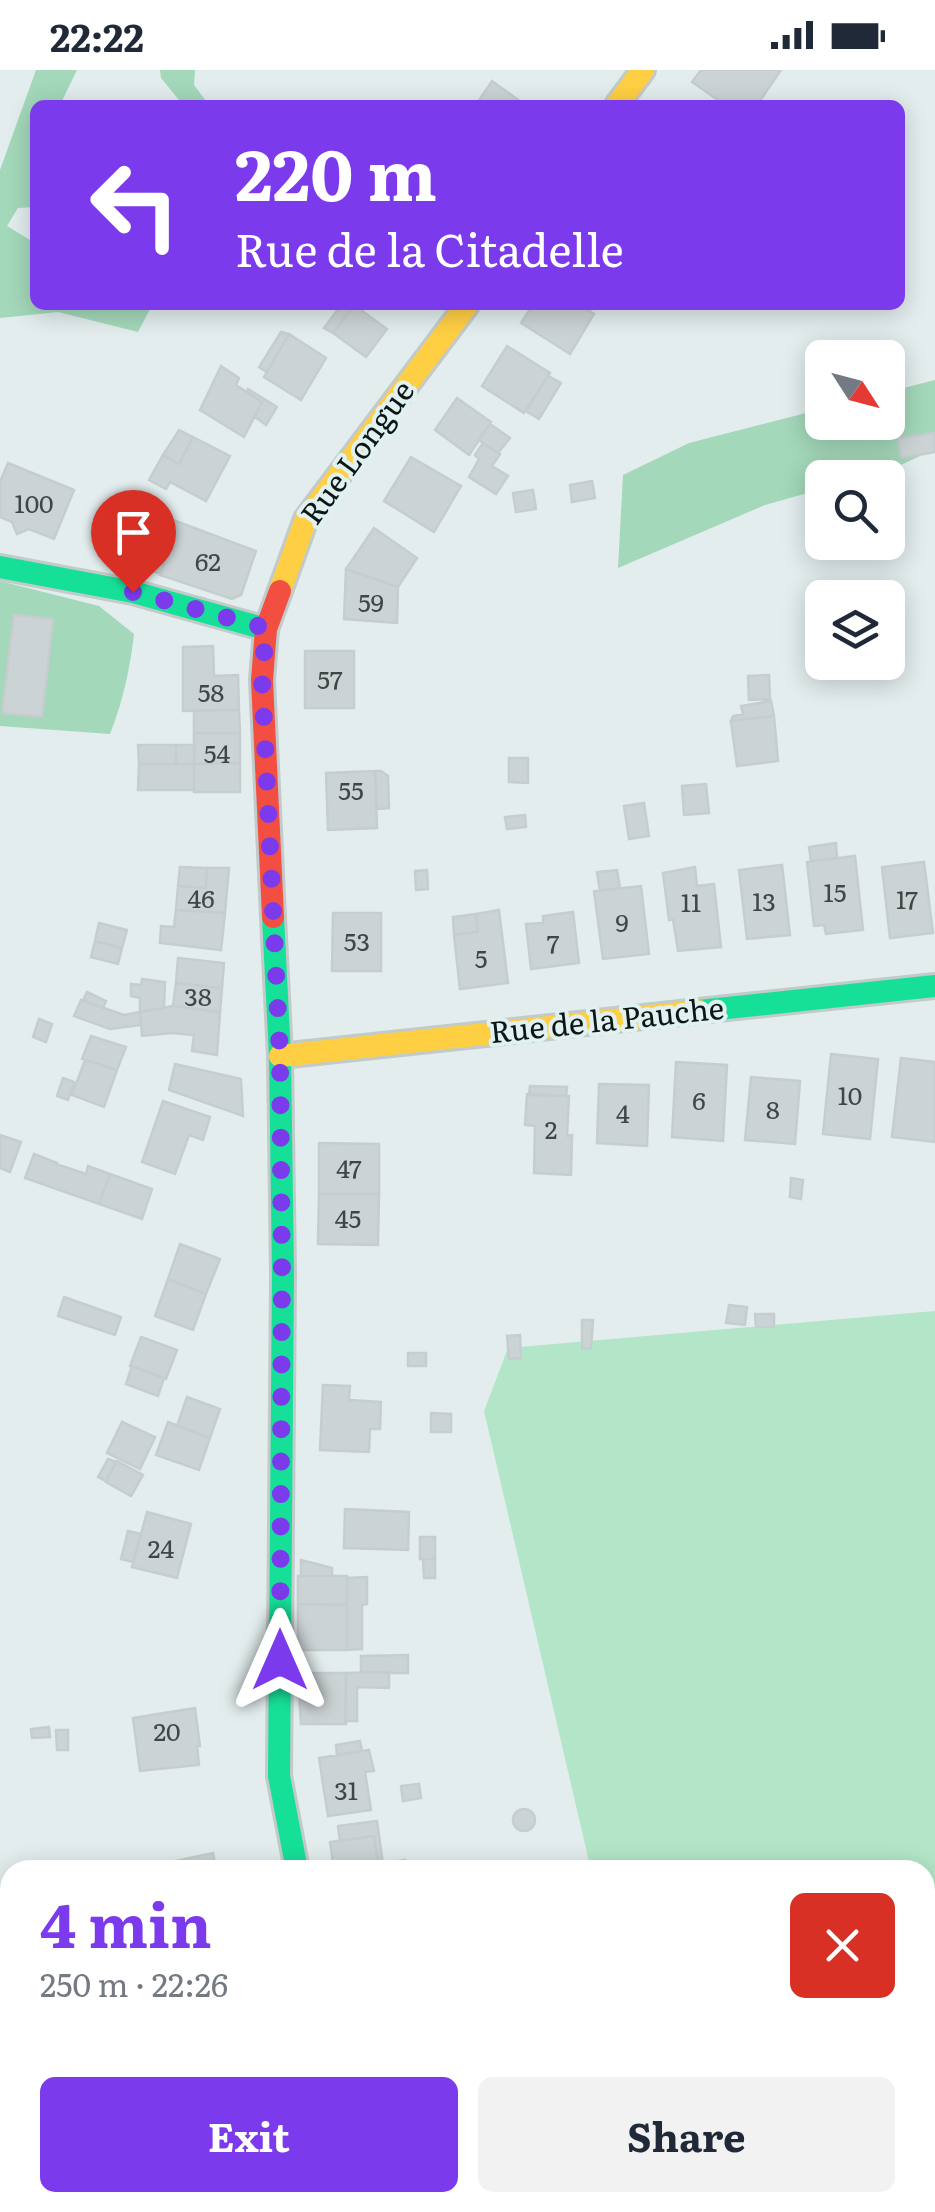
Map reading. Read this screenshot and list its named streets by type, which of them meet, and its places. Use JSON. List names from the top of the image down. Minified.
{"streets":{"street":["Rue Longue","Rue de la Pauche"]},"crossings":[["Rue Longue","Rue de la Pauche"]],"house_numbers":["100","62","59","57","58","54","55","15","46","17","13","11","9","53","7","5","38","10","6","8","4","2","47","45","24","20","31"],"north":"bottom right","page":{"status":"22:22","turn":["220 m","Rue de la Citadelle"],"heading":["4 min","250 m · 22:26"],"buttons":["Exit","Share"]}}
